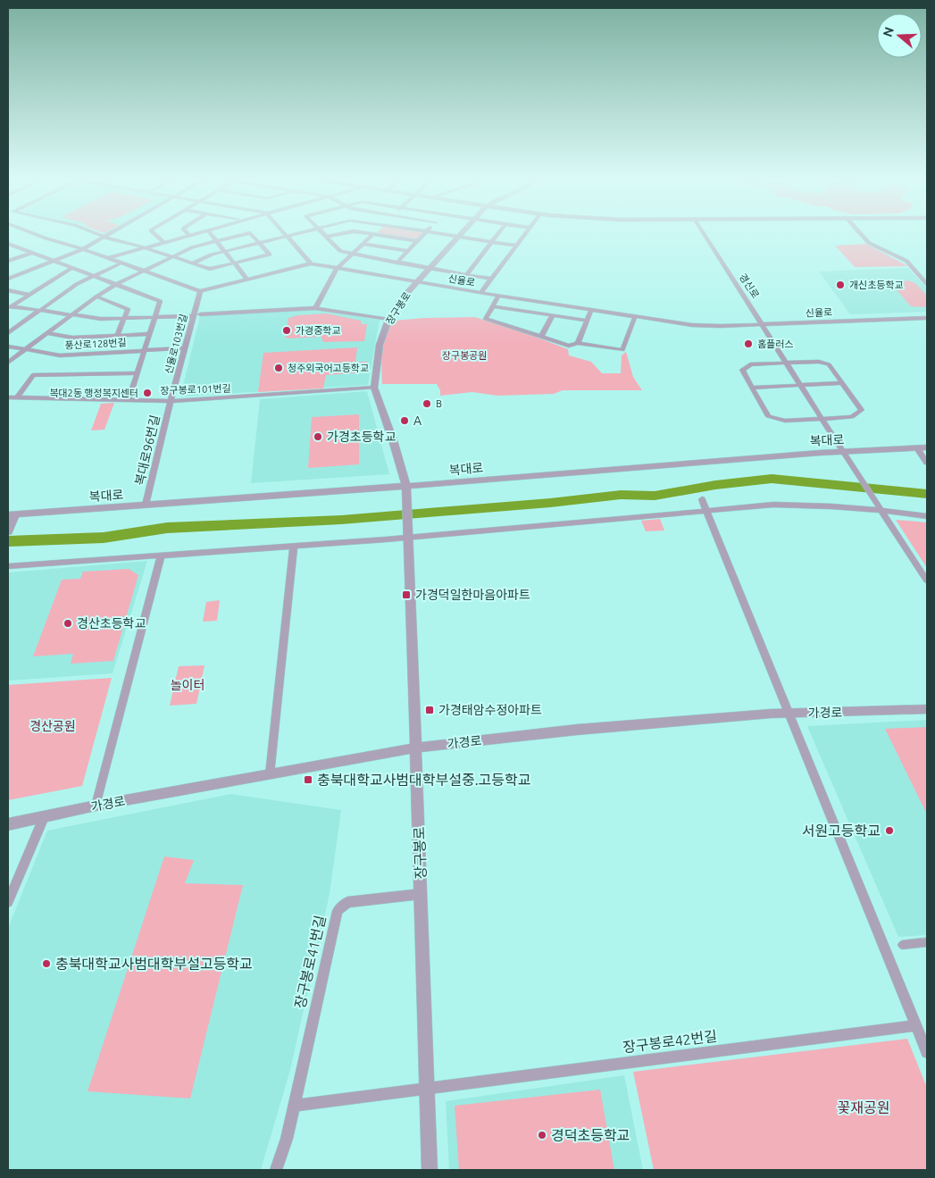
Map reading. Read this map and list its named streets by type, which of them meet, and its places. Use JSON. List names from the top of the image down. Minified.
{"streets":{"street":["신율로","경신로","장구봉로","풍산로128번길","신율로103번길","장구봉로101번길","복대로","복대로96번길","가경로","장구봉로41번길","장구봉로42번길"]},"crossings":[["신율로","경신로"],["신율로","장구봉로"],["신율로","신율로103번길"],["경신로","복대로"],["장구봉로","장구봉로101번길"],["장구봉로","복대로"],["장구봉로","가경로"],["장구봉로","장구봉로41번길"],["장구봉로","장구봉로42번길"],["풍산로128번길","신율로103번길"],["신율로103번길","장구봉로101번길"],["신율로103번길","복대로96번길"],["장구봉로101번길","복대로96번길"],["복대로","복대로96번길"]],"parks":["장구봉공원","놀이터","경산공원","꽃재공원"],"places":{"other":["개신초등학교","가경중학교","홈플러스","청주외국어고등학교","복대2동 행정복지센터","B","A","가경초등학교","경산초등학교","서원고등학교","충북대학교사범대학부설고등학교","경덕초등학교"],"transit":["가경덕일한마음아파트","가경태암수정아파트","충북대학교사범대학부설중.고등학교"]},"north":"left"}
